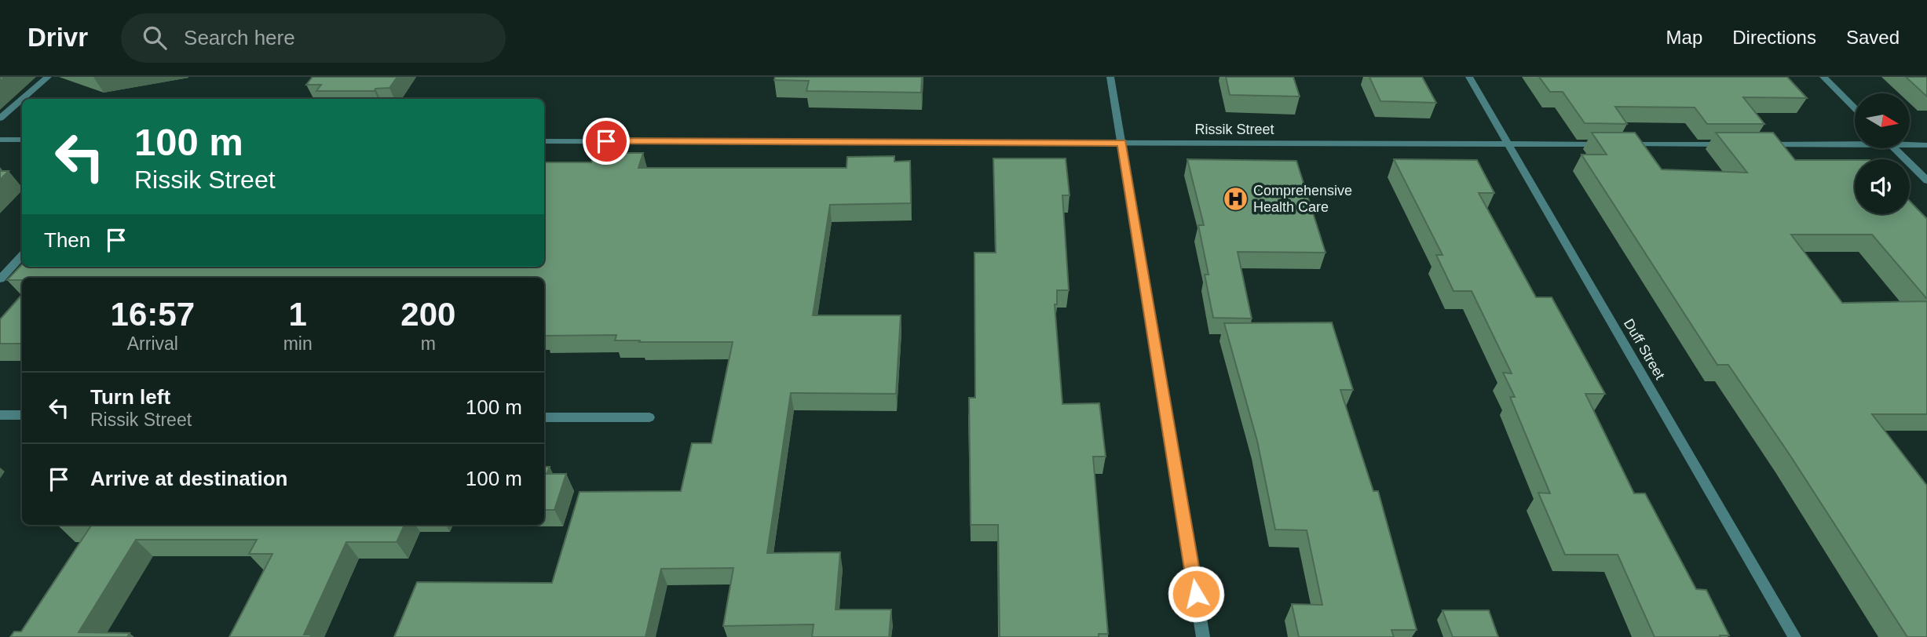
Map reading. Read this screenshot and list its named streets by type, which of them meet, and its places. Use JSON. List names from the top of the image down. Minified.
{"streets":{"street":["Rissik Street","Duff Street"]},"crossings":[["Rissik Street","Duff Street"]],"places":{"hospital":["Comprehensive Health Care"]},"north":"right","page":{"header":"Drivr","search":"Search here","nav":["Map","Directions","Saved"],"turn":["100 m","Rissik Street"],"then":"Then","eta":["16:57","Arrival","1","min","200","m"],"list":[{"name":"Turn left","note":"Rissik Street","value":"100 m"},{"name":"Arrive at destination","value":"100 m"}]}}
